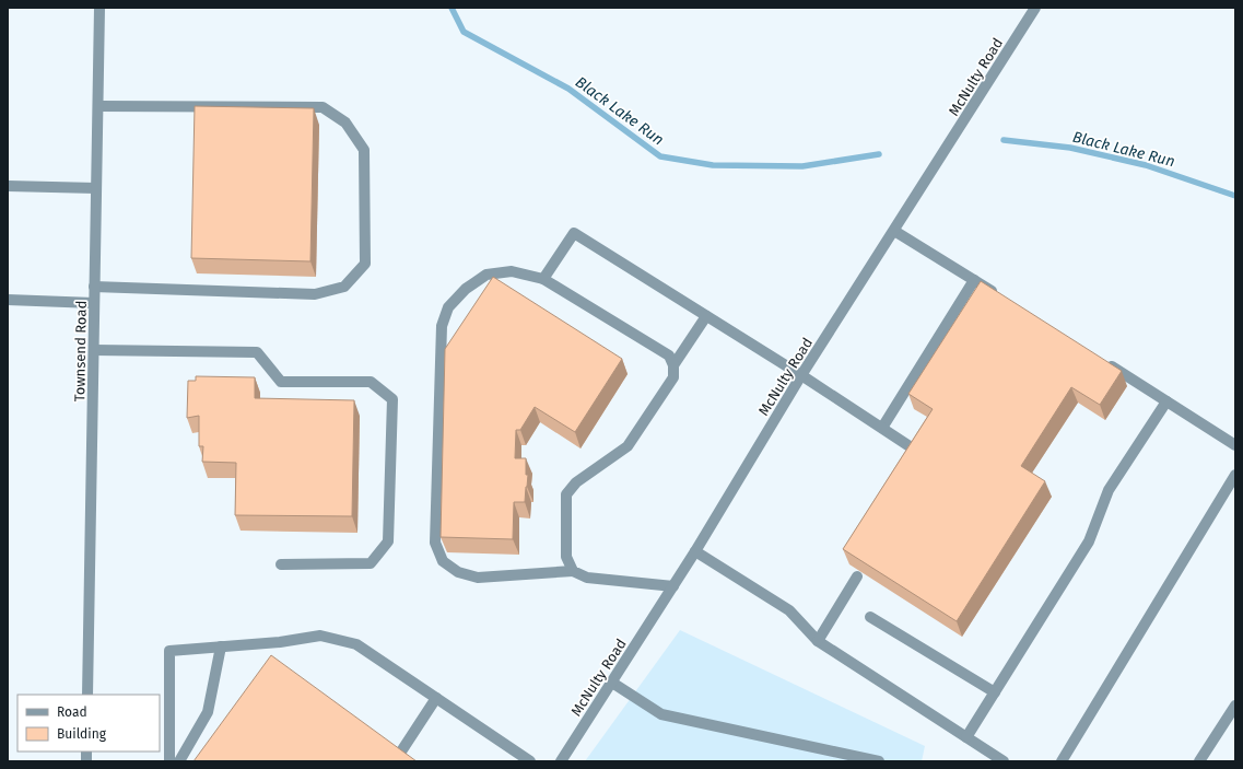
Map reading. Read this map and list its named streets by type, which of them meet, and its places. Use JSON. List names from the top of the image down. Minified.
{"streets":{"street":["McNulty Road","Townsend Road"]},"water":["Black Lake Run"],"legend":["Road","Building"]}
